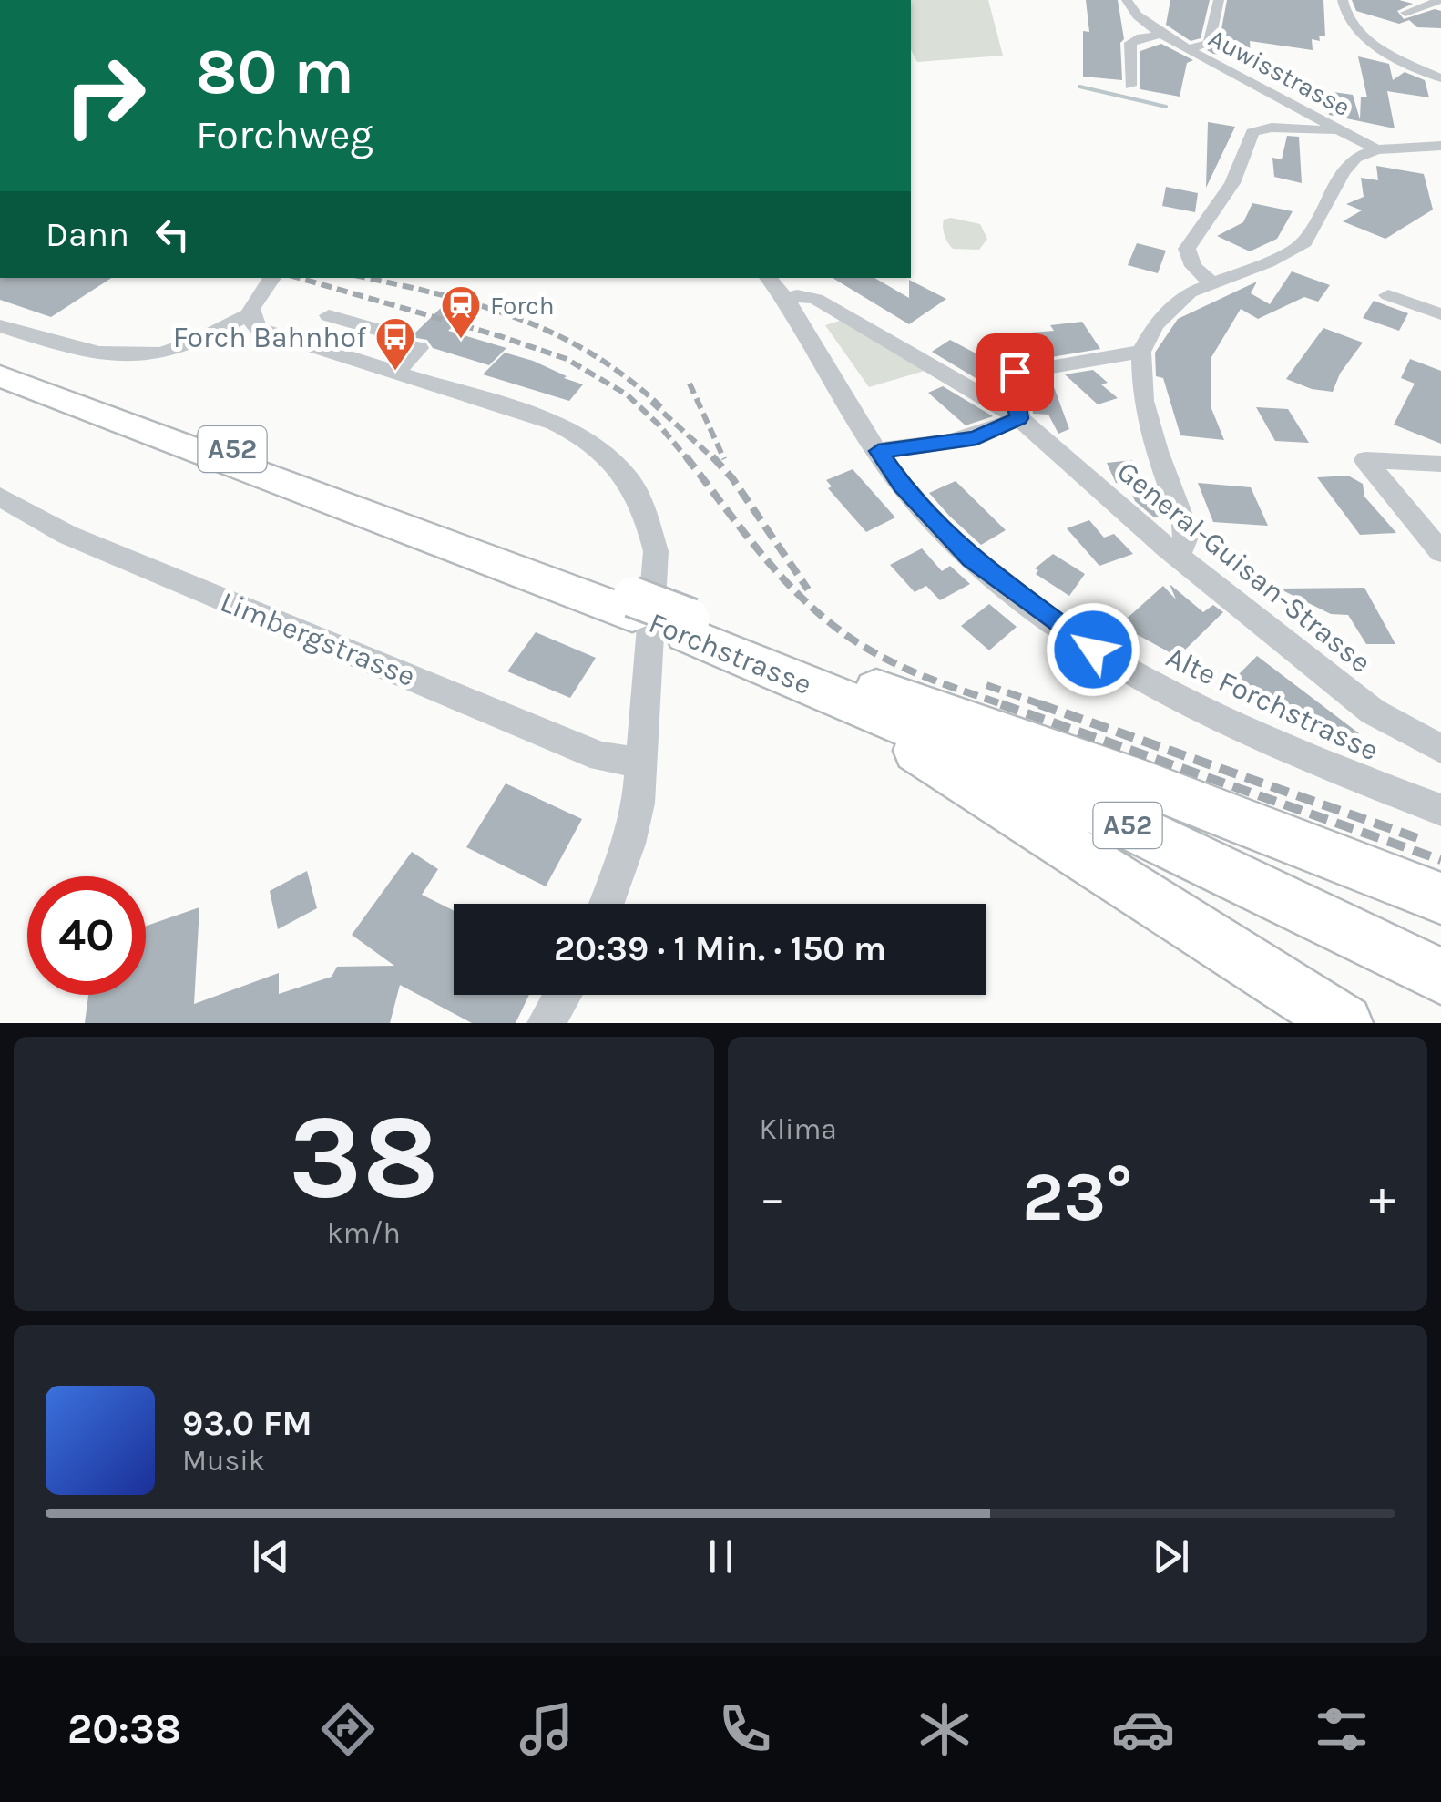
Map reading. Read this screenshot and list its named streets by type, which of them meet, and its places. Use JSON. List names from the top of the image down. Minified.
{"streets":{"highway":["A52","Forchstrasse"],"street":["Auwisstrasse","General-Guisan-Strasse","Limbergstrasse","Alte Forchstrasse"]},"places":{"station":["Forch"],"bus stop":["Forch Bahnhof"]},"page":{"turn":["80 m","Forchweg"],"then":"Dann","limit":"40","trip":"20:39 · 1 Min. · 150 m","tile":[["38","km/h"],"Klima"],"heat":["−","23°","+"],"song":["93.0 FM","Musik"],"tabs":"20:38"}}
